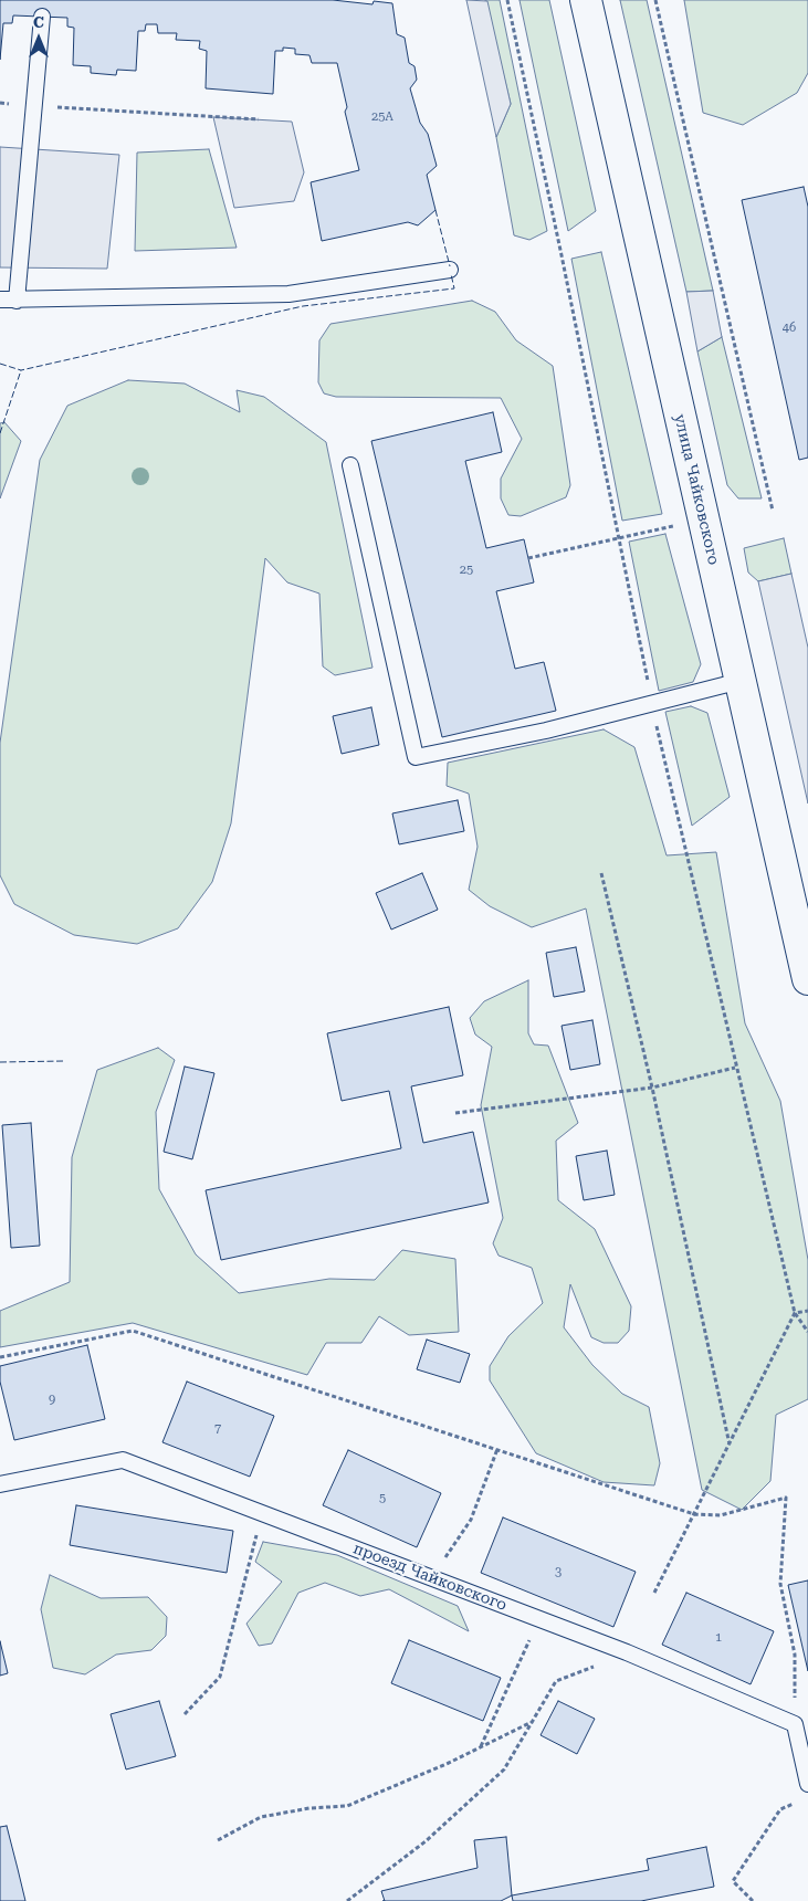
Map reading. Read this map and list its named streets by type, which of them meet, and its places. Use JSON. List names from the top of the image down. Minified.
{"streets":{"main road":["улица Чайковского"],"lane":["проезд Чайковского"]},"house_numbers":["25А","46","25","9","7","5","3","1"],"north":"top"}
